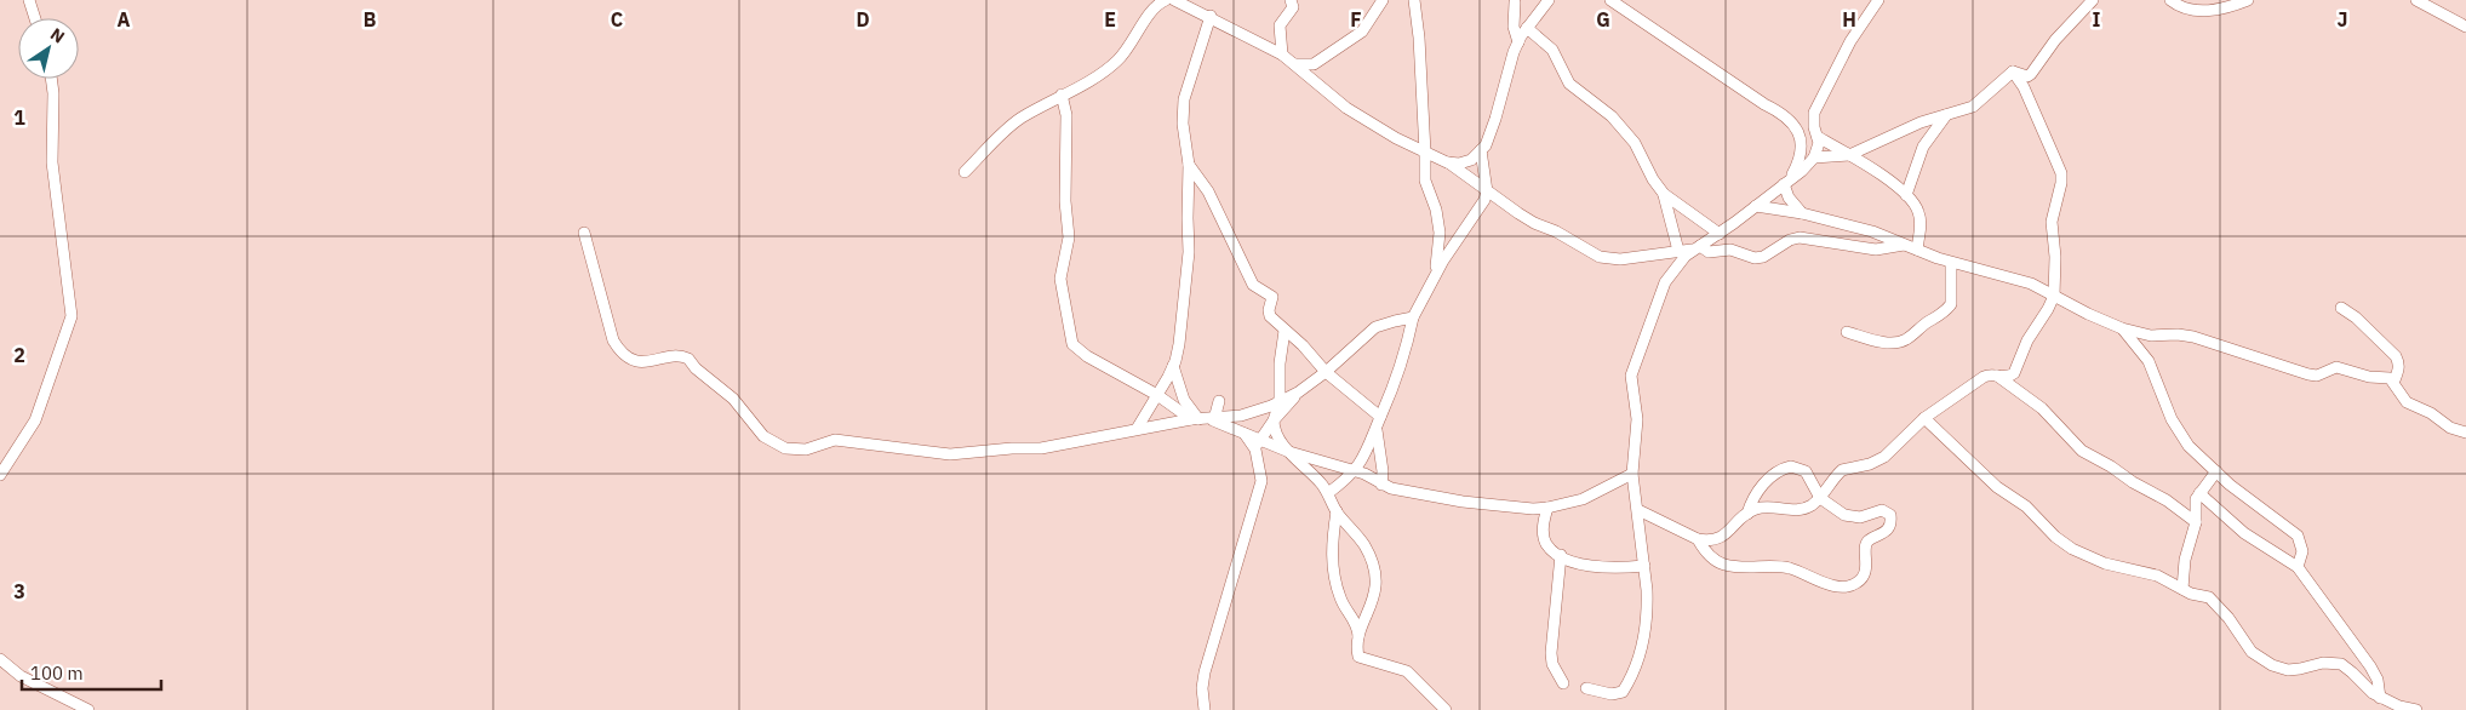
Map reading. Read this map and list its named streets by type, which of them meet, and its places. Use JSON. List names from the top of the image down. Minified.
{"scale_bar":"100 m","north":"top right","grid":{"columns":["A","B","C","D","E","F","G","H","I","J"],"rows":["1","2","3"]}}
